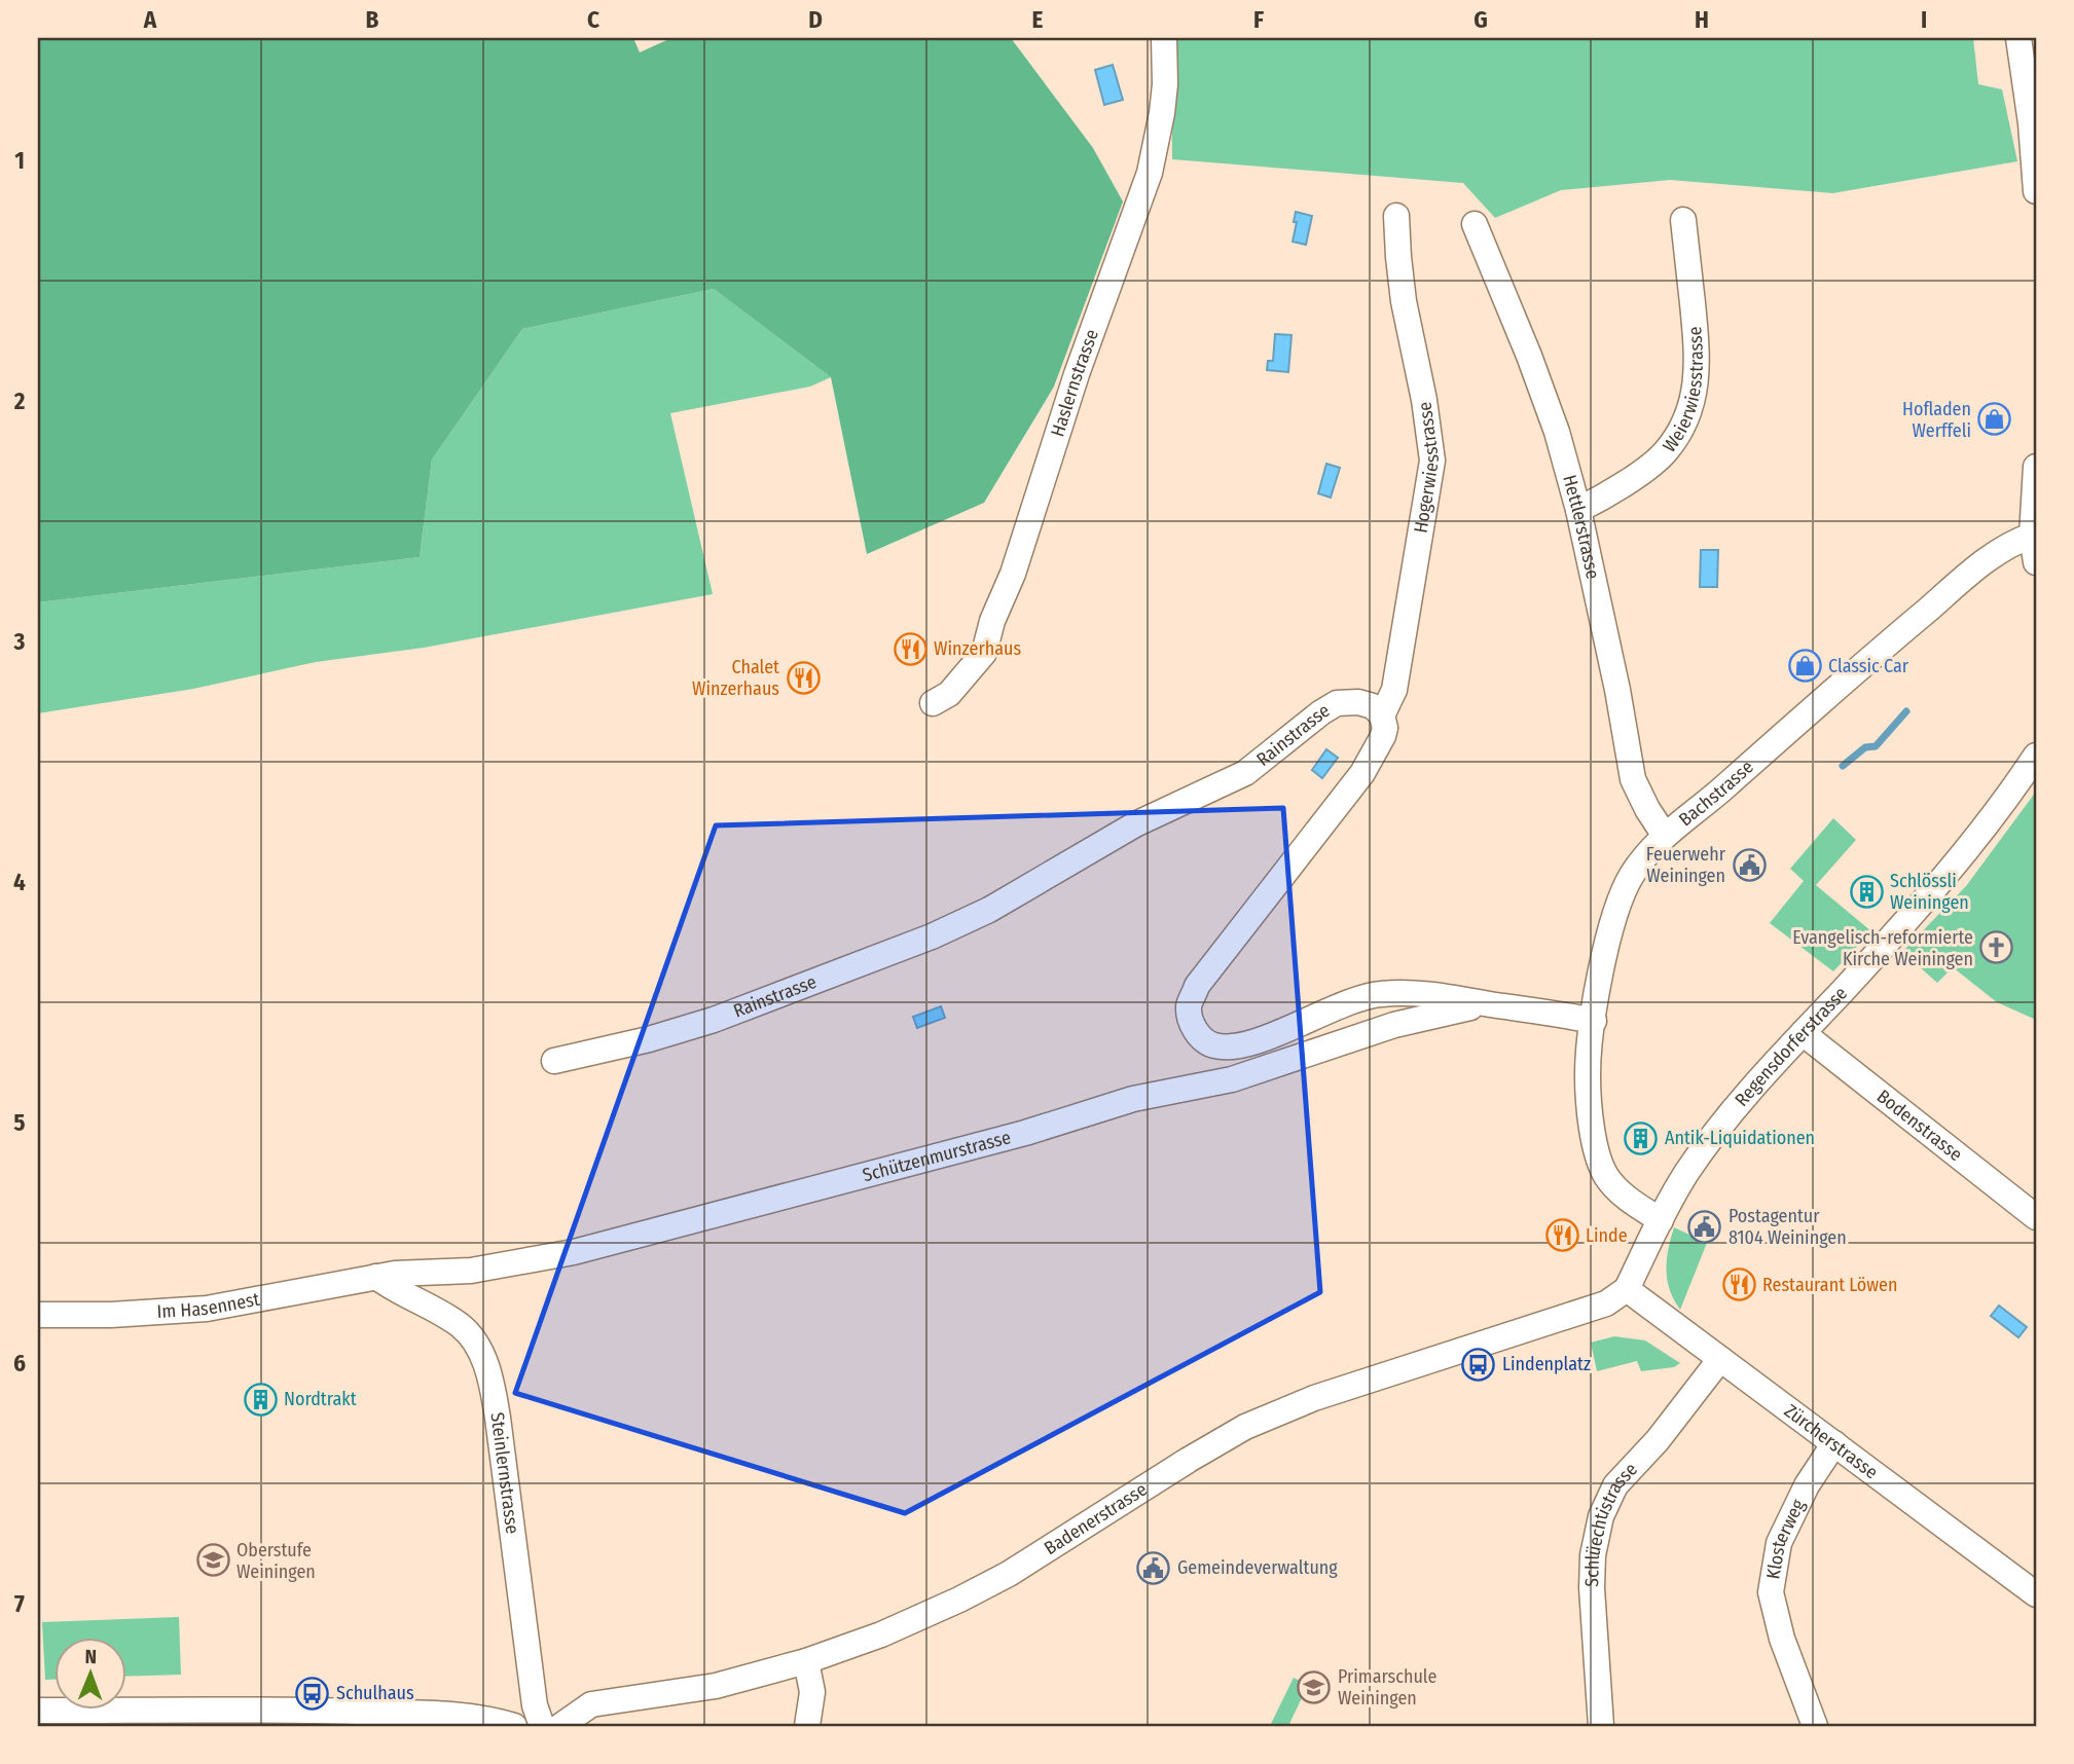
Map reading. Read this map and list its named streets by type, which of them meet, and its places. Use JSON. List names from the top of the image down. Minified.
{"streets":{"street":["Haslernstrasse","Weierwiesstrasse","Hogerwiesstrasse","Hettlerstrasse","Rainstrasse","Bachstrasse","Regensdorferstrasse","Bodenstrasse","Schützenmurstrasse","Im Hasennest","Zürcherstrasse","Steinlernstrasse","Badenerstrasse","Schlüechtistrasse","Klosterweg"]},"crossings":[["Weierwiesstrasse","Hettlerstrasse"],["Hogerwiesstrasse","Rainstrasse"],["Hettlerstrasse","Bachstrasse"],["Bachstrasse","Regensdorferstrasse"],["Regensdorferstrasse","Bodenstrasse"],["Regensdorferstrasse","Zürcherstrasse"],["Regensdorferstrasse","Badenerstrasse"],["Schützenmurstrasse","Im Hasennest"],["Schützenmurstrasse","Steinlernstrasse"],["Im Hasennest","Steinlernstrasse"],["Zürcherstrasse","Badenerstrasse"],["Zürcherstrasse","Schlüechtistrasse"],["Zürcherstrasse","Klosterweg"]],"places":{"shop":["Hofladen Werffeli","Classic Car"],"restaurant":["Winzerhaus","Chalet Winzerhaus","Linde","Restaurant Löwen"],"public building":["Feuerwehr Weiningen","Postagentur 8104 Weiningen","Gemeindeverwaltung"],"building":["Schlössli Weiningen","Antik-Liquidationen","Nordtrakt"],"church":["Evangelisch-reformierte Kirche Weiningen"],"bus stop":["Lindenplatz","Schulhaus"],"school or university":["Oberstufe Weiningen","Primarschule Weiningen"]},"north":"top","grid":{"columns":["A","B","C","D","E","F","G","H","I"],"rows":["1","2","3","4","5","6","7"]}}
